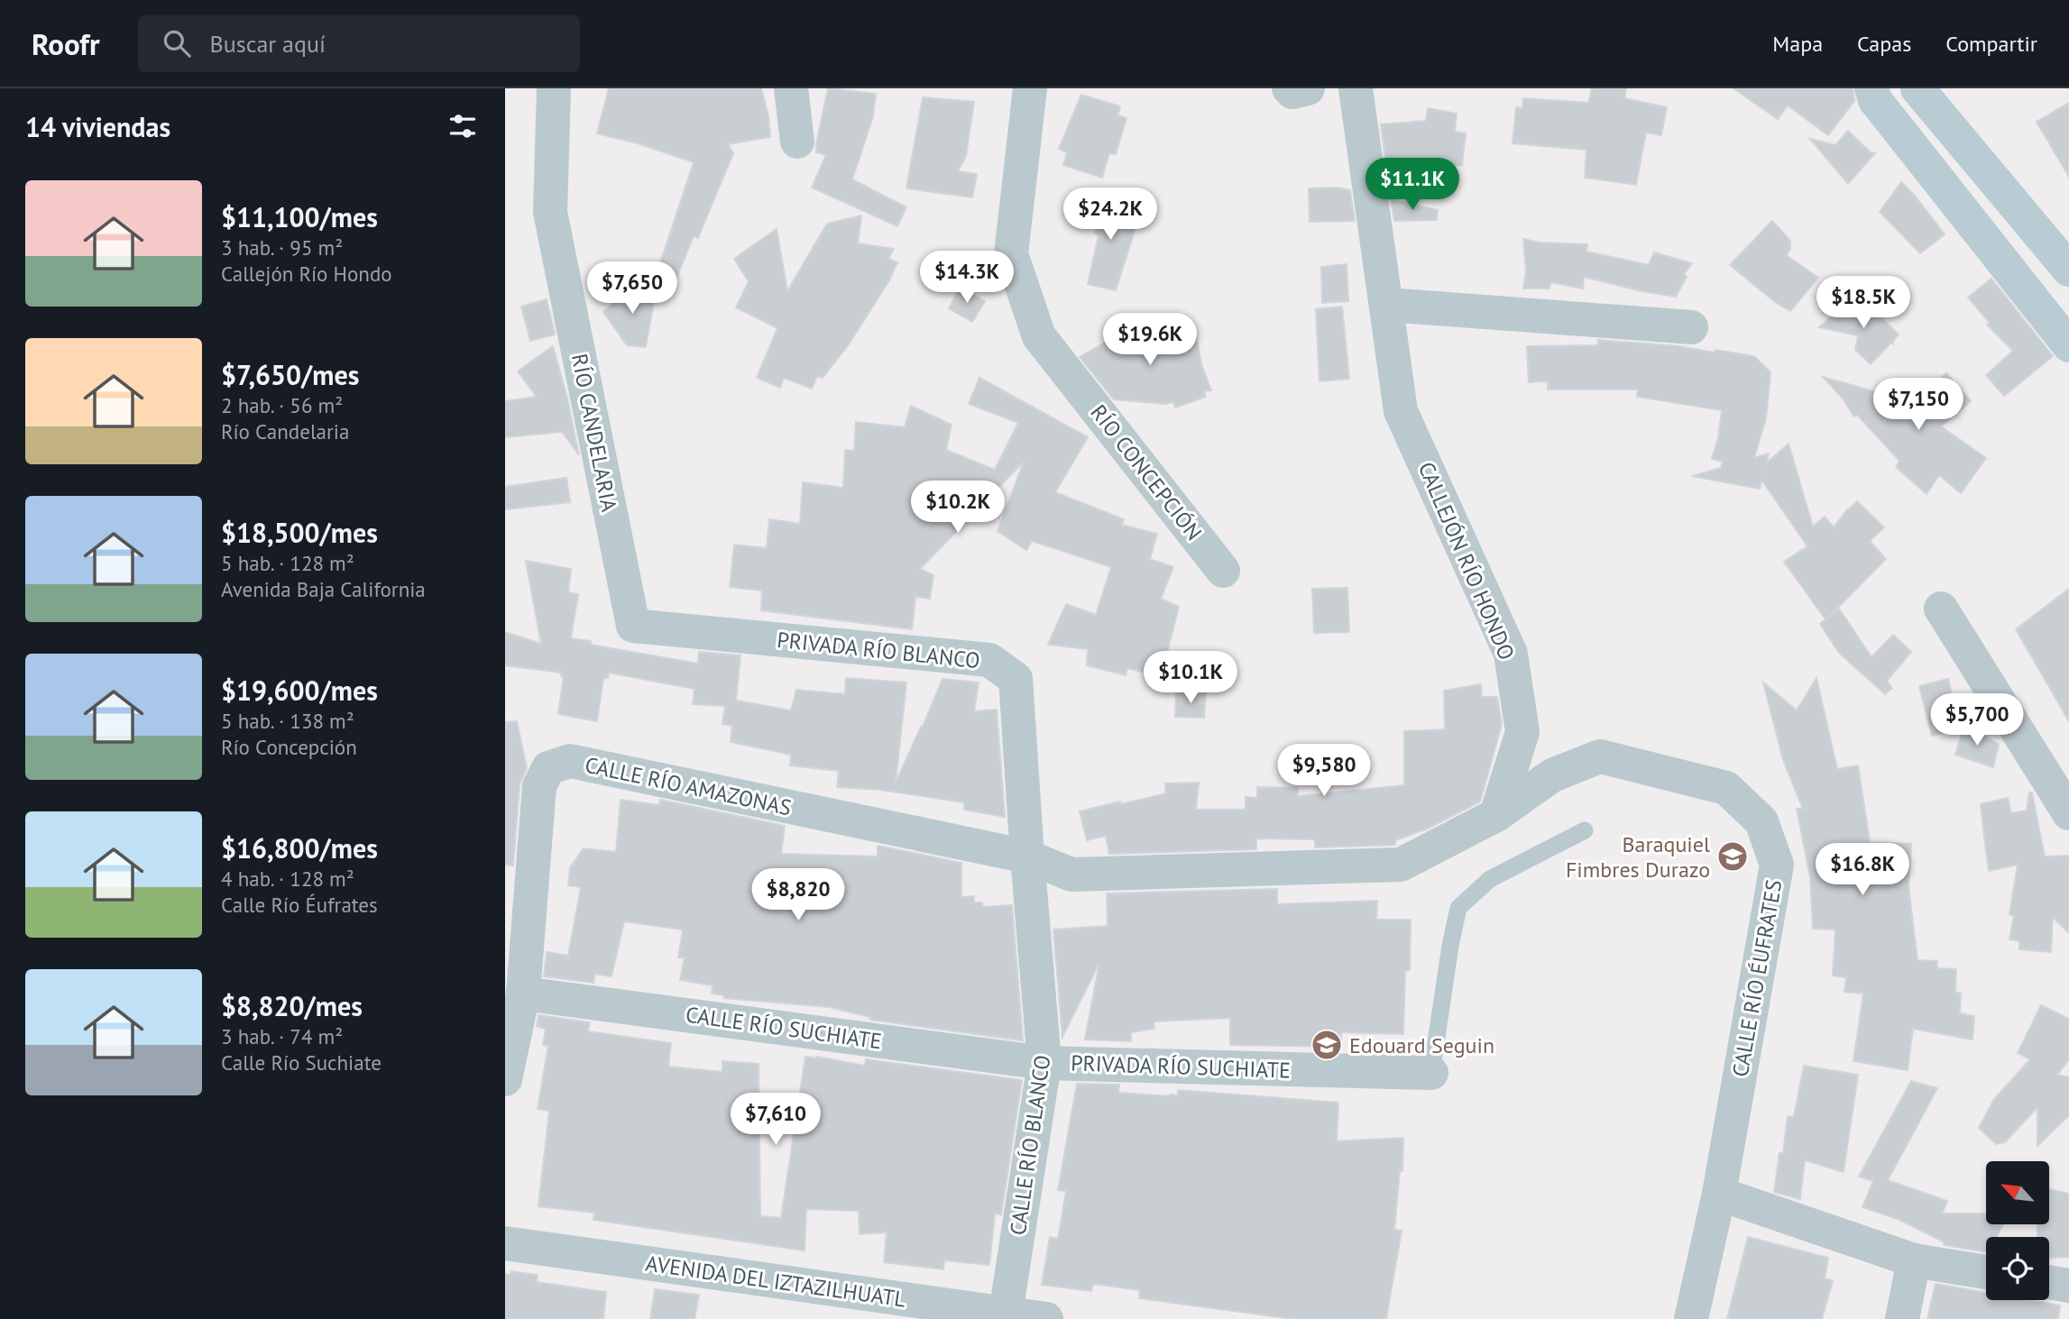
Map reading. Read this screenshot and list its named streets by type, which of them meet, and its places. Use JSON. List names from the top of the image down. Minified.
{"streets":{"street":["RÍO CANDELARIA","RÍO CONCEPCIÓN","CALLEJÓN RÍO HONDO","PRIVADA RÍO BLANCO","CALLE RÍO AMAZONAS","CALLE RÍO ÉUFRATES","CALLE RÍO SUCHIATE","PRIVADA RÍO SUCHIATE","CALLE RÍO BLANCO","AVENIDA DEL IZTAZILHUATL"]},"crossings":[["RÍO CANDELARIA","PRIVADA RÍO BLANCO"],["CALLEJÓN RÍO HONDO","CALLE RÍO ÉUFRATES"],["PRIVADA RÍO BLANCO","CALLE RÍO AMAZONAS"],["PRIVADA RÍO BLANCO","CALLE RÍO BLANCO"],["CALLE RÍO AMAZONAS","CALLE RÍO SUCHIATE"],["CALLE RÍO AMAZONAS","CALLE RÍO BLANCO"],["CALLE RÍO SUCHIATE","PRIVADA RÍO SUCHIATE"],["CALLE RÍO SUCHIATE","CALLE RÍO BLANCO"],["PRIVADA RÍO SUCHIATE","CALLE RÍO BLANCO"],["CALLE RÍO BLANCO","AVENIDA DEL IZTAZILHUATL"]],"places":{"school or university":["Baraquiel Fimbres Durazo","Edouard Seguin"]},"north":"top left","page":{"header":"Roofr","search":"Buscar aquí","nav":["Mapa","Capas","Compartir"],"heading":"14 viviendas","price":["$11.1K","$24.2K","$14.3K","$7,650","$18.5K","$19.6K","$7,150","$10.2K","$10.1K","$5,700","$9,580","$16.8K","$8,820","$7,610"],"list":[{"name":"$11,100/mes","note":"3 hab. · 95 m² · Callejón Río Hondo"},{"name":"$7,650/mes","note":"2 hab. · 56 m² · Río Candelaria"},{"name":"$18,500/mes","note":"5 hab. · 128 m² · Avenida Baja California"},{"name":"$19,600/mes","note":"5 hab. · 138 m² · Río Concepción"},{"name":"$16,800/mes","note":"4 hab. · 128 m² · Calle Río Éufrates"},{"name":"$8,820/mes","note":"3 hab. · 74 m² · Calle Río Suchiate"}]}}
